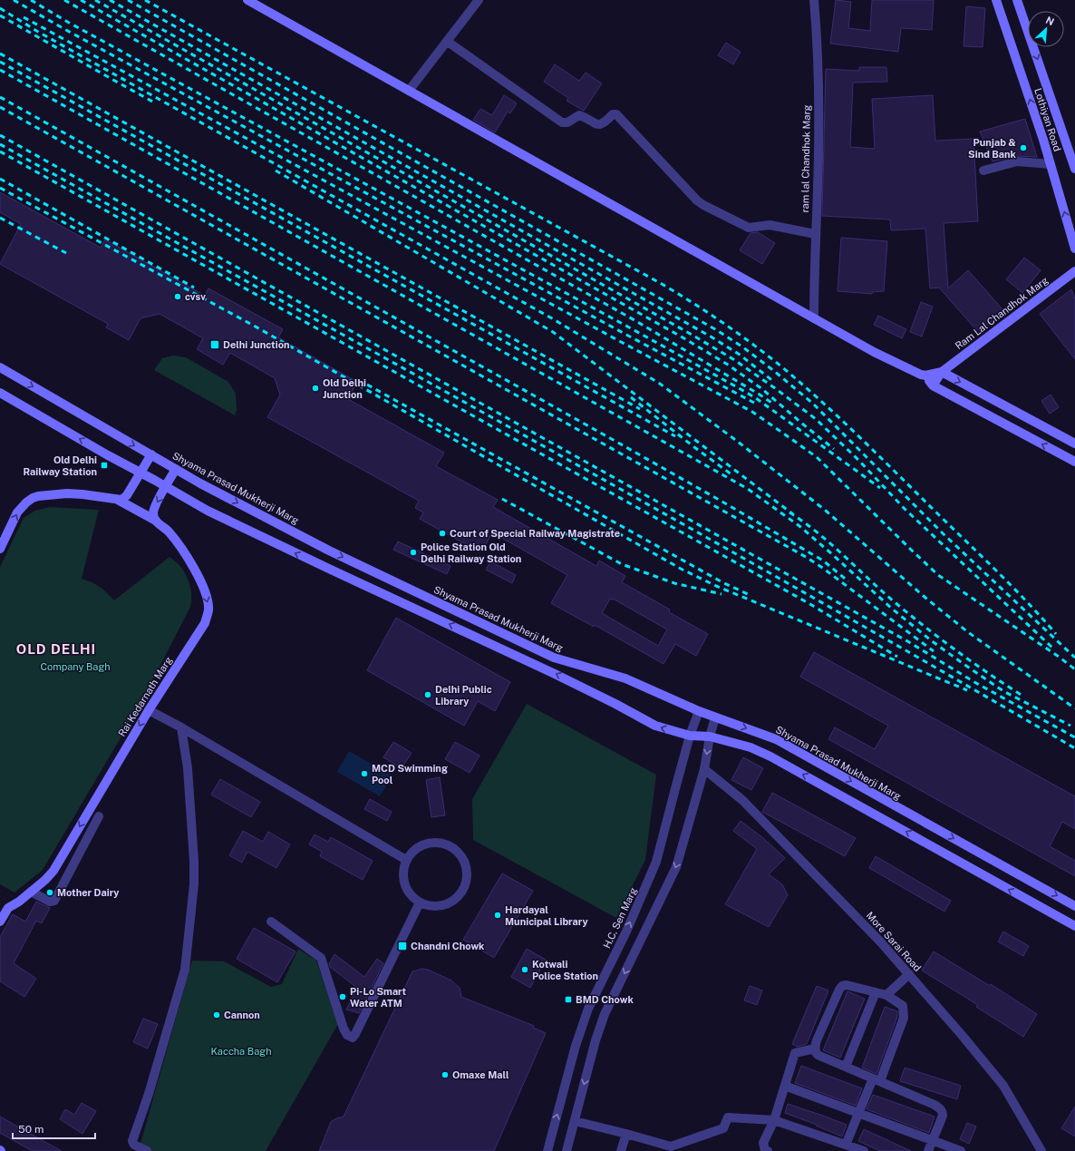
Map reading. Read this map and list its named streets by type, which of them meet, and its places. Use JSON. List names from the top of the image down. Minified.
{"streets":{"main road":["Lothiyan Road","Ram Lal Chandhok Marg","Shyama Prasad Mukherji Marg","Rai Kedarnath Marg"],"street":["ram lal Chandhok Marg","H.C. Sen Marg","More Sarai Road"]},"crossings":[["Shyama Prasad Mukherji Marg","H.C. Sen Marg"]],"districts":["OLD DELHI"],"parks":["Company Bagh","Kaccha Bagh"],"places":{"other":["Punjab & Sind Bank","cvsv","Old Delhi Junction","Court of Special Railway Magistrate","Police Station Old Delhi Railway Station","Delhi Public Library","MCD Swimming Pool","Mother Dairy","Hardayal Municipal Library","Kotwali Police Station","Pi-Lo Smart Water ATM","Cannon","Omaxe Mall"],"transit":["Delhi Junction","Old Delhi Railway Station","Chandni Chowk","BMD Chowk"]},"scale_bar":"50 m","north":"top right"}
